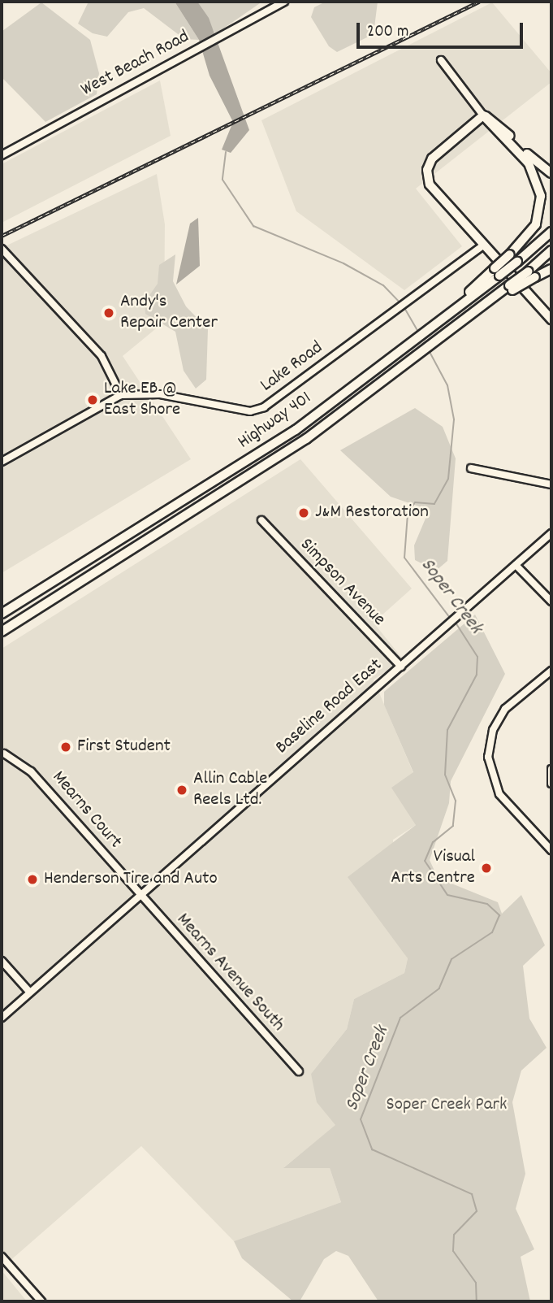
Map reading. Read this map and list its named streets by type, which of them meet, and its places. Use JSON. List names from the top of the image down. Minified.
{"streets":{"highway":["Highway 401"],"street":["West Beach Road","Lake Road","Simpson Avenue","Baseline Road East","Mearns Court","Mearns Avenue South"]},"crossings":[["Simpson Avenue","Baseline Road East"],["Baseline Road East","Mearns Court"],["Baseline Road East","Mearns Avenue South"],["Mearns Court","Mearns Avenue South"]],"water":["Soper Creek"],"parks":["Soper Creek Park"],"places":["Andy's Repair Center","Lake EB @ East Shore","J&M Restoration","First Student","Allin Cable Reels Ltd.","Visual Arts Centre","Henderson Tire and Auto"],"scale_bar":"200 m"}
